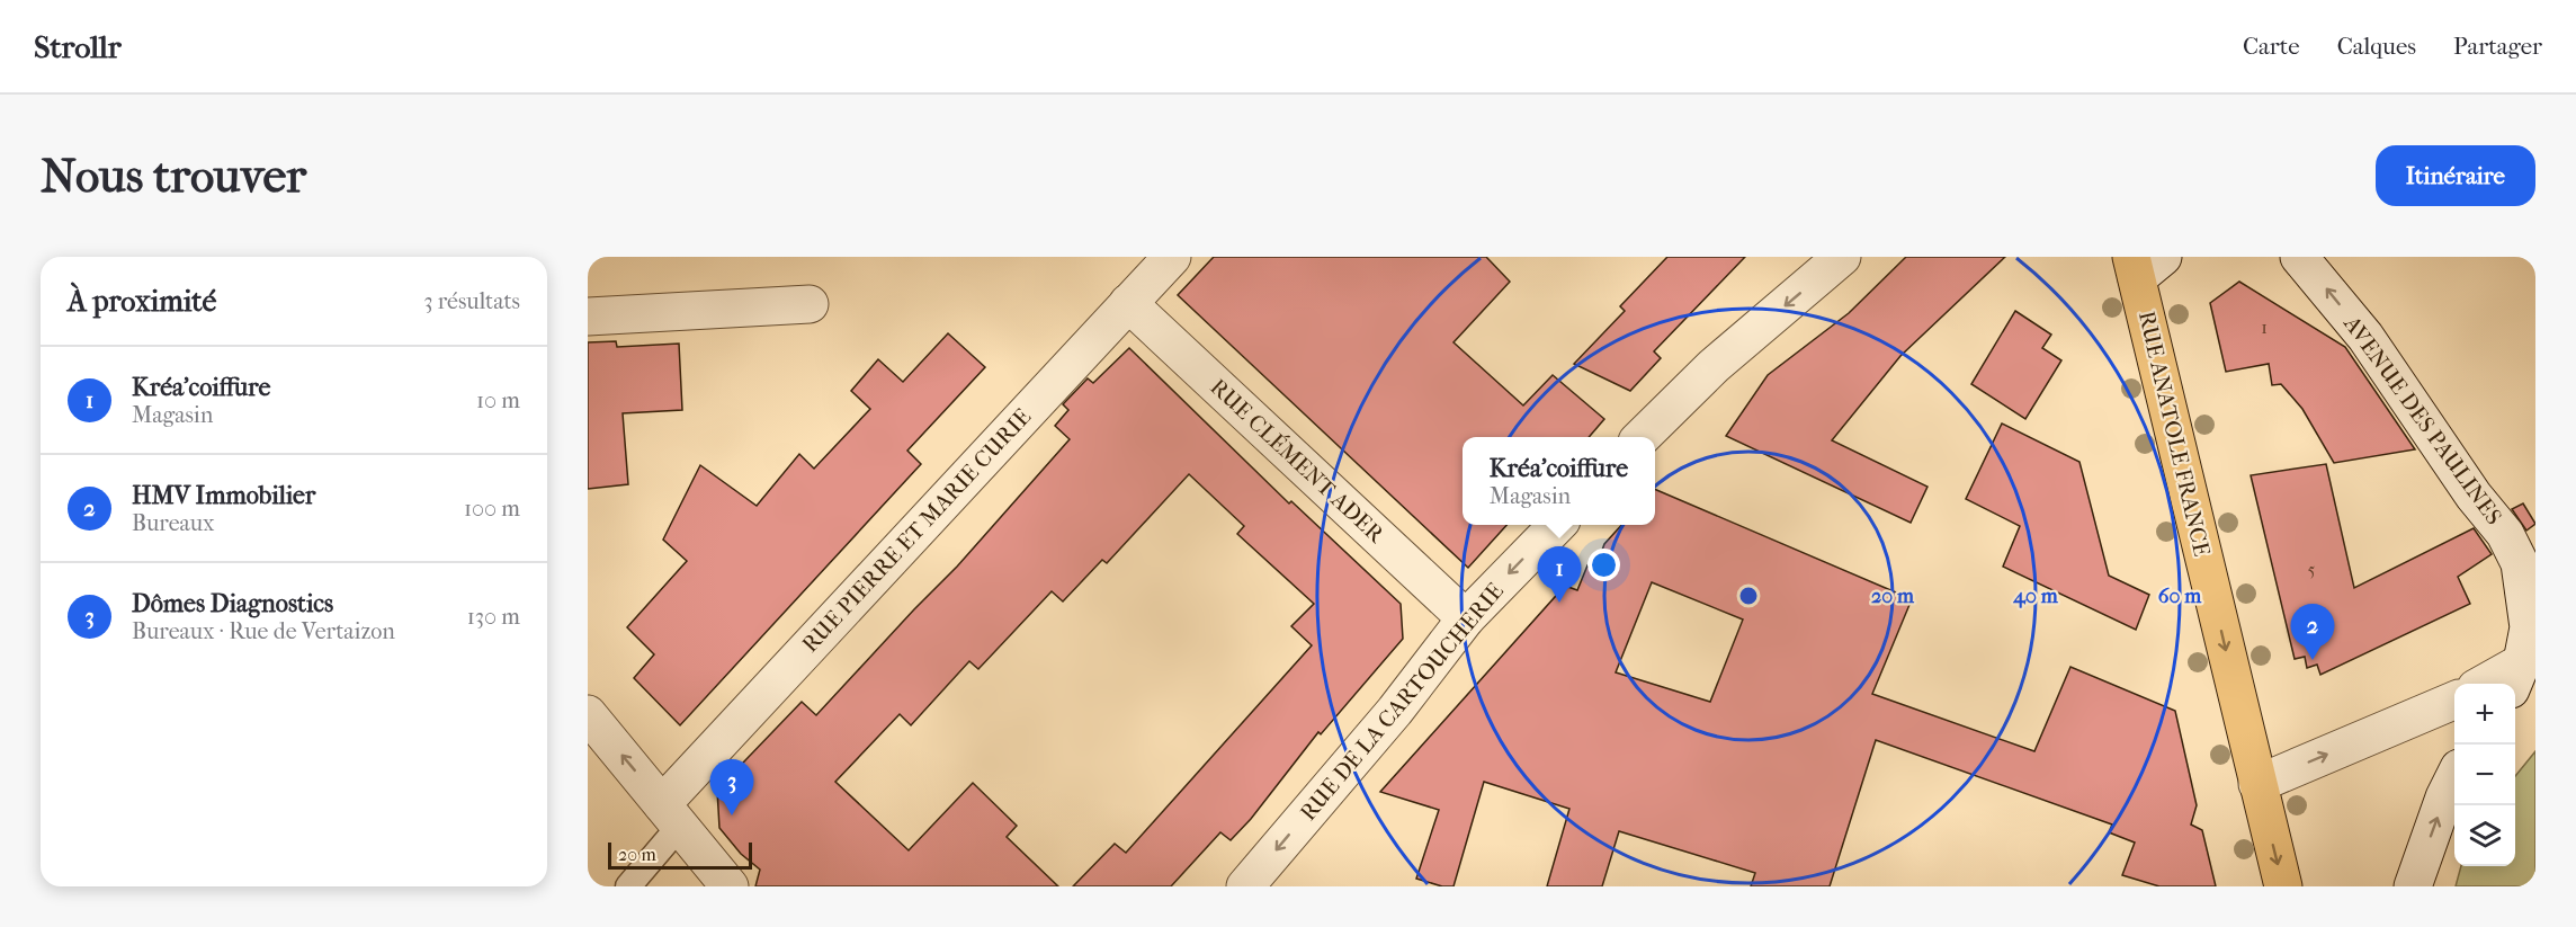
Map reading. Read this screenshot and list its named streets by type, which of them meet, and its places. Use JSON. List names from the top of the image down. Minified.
{"streets":{"main road":["RUE ANATOLE FRANCE"],"street":["AVENUE DES PAULINES","RUE CLÉMENT ADER","RUE PIERRE ET MARIE CURIE","RUE DE LA CARTOUCHERIE"]},"crossings":[["RUE CLÉMENT ADER","RUE PIERRE ET MARIE CURIE"],["RUE CLÉMENT ADER","RUE DE LA CARTOUCHERIE"]],"one_way":["AVENUE DES PAULINES","RUE ANATOLE FRANCE","RUE DE LA CARTOUCHERIE"],"house_numbers":["1","5"],"scale_bar":"20 m","page":{"header":"Strollr","nav":["Carte","Calques","Partager"],"buttons":"Itinéraire","title":"Nous trouver","heading":["À proximité","3 résultats"],"list":[{"mark":"1","name":"Kréa'coiffure","note":"Magasin","value":"10 m"},{"mark":"2","name":"HMV Immobilier","note":"Bureaux","value":"100 m"},{"mark":"3","name":"Dômes Diagnostics","note":"Bureaux · Rue de Vertaizon","value":"130 m"}],"popup":["Kréa'coiffure","Magasin"],"pins":["1","2","3"],"map_buttons":["+","−"],"scale":"20 m"},"rings":["20 m","40 m","60 m"]}
